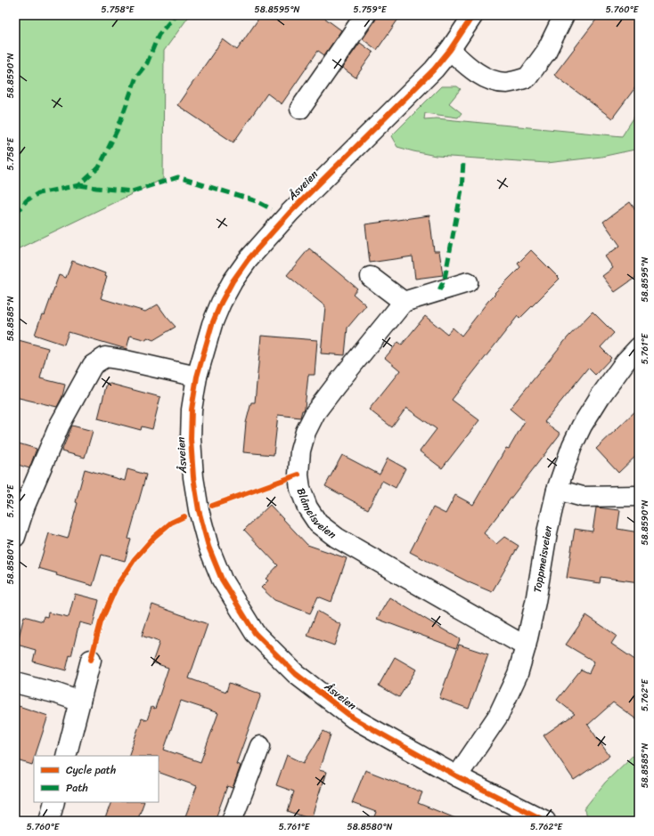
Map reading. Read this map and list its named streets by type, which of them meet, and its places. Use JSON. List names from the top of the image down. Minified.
{"streets":{"street":["Åsveien","Blåmeisveien","Toppmeisveien"]},"crossings":[["Åsveien","Toppmeisveien"],["Blåmeisveien","Toppmeisveien"]],"legend":["Cycle path","Path"],"coordinates":["5.758°E","58.8595°N","5.759°E","5.760°E","58.8590°N","58.8585°N","5.761°E","58.8580°N","5.762°E"]}
